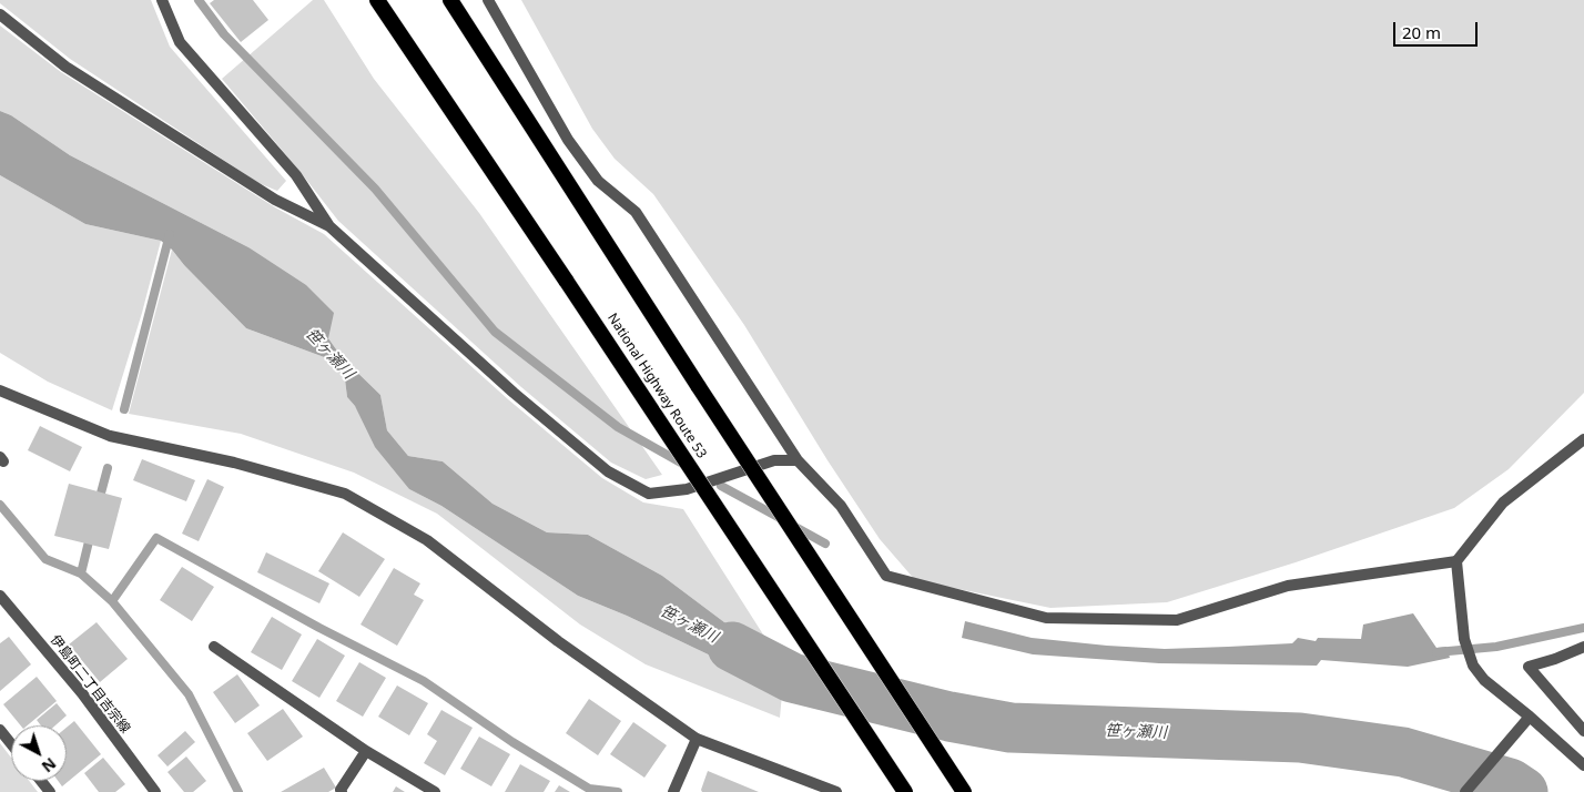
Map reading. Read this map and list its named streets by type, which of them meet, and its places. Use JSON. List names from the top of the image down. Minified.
{"streets":{"highway":["National Highway Route 53"],"street":["伊島町二丁目吉宗線"]},"water":["笹ヶ瀬川"],"scale_bar":"20 m","north":"bottom right"}
